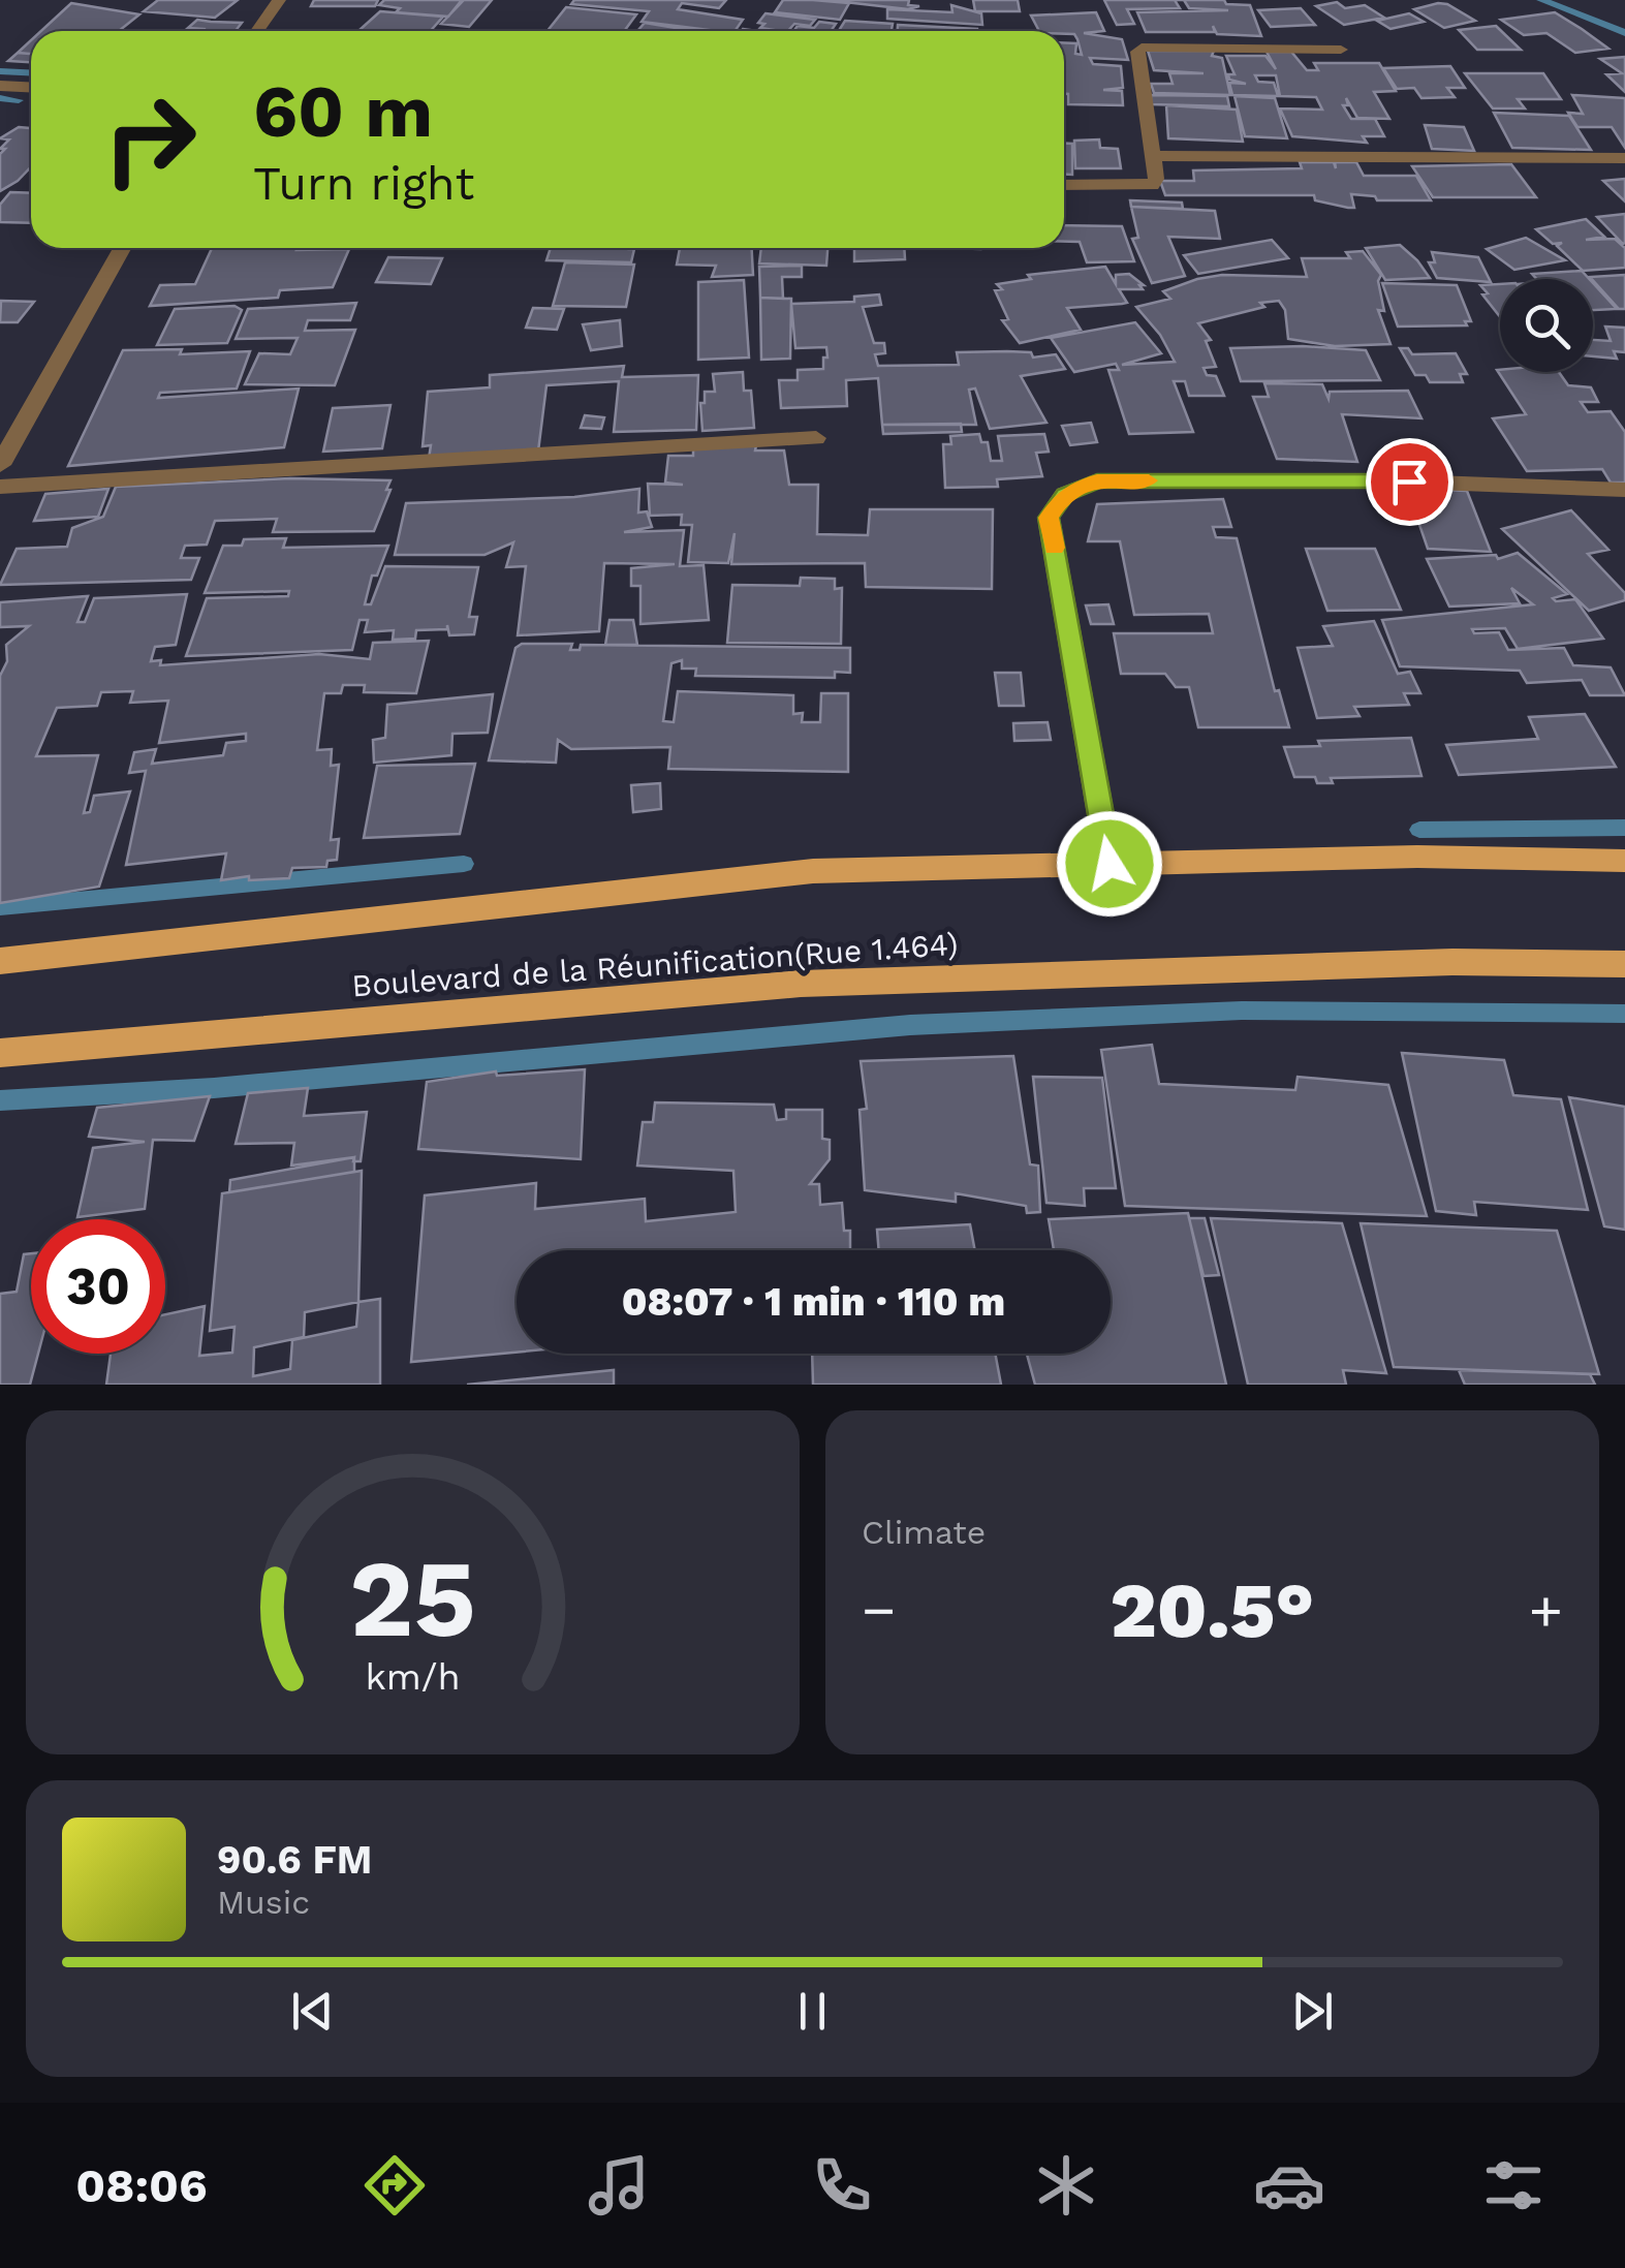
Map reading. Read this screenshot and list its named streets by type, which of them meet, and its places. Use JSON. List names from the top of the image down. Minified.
{"streets":{"main road":["Boulevard de la Réunification(Rue 1.464)"]},"page":{"turn":["60 m","Turn right"],"limit":"30","trip":"08:07 · 1 min · 110 m","tile":"Climate","heat":["−","20.5°","+"],"song":["90.6 FM","Music"],"tabs":"08:06","gauge":["25","km/h"]}}
